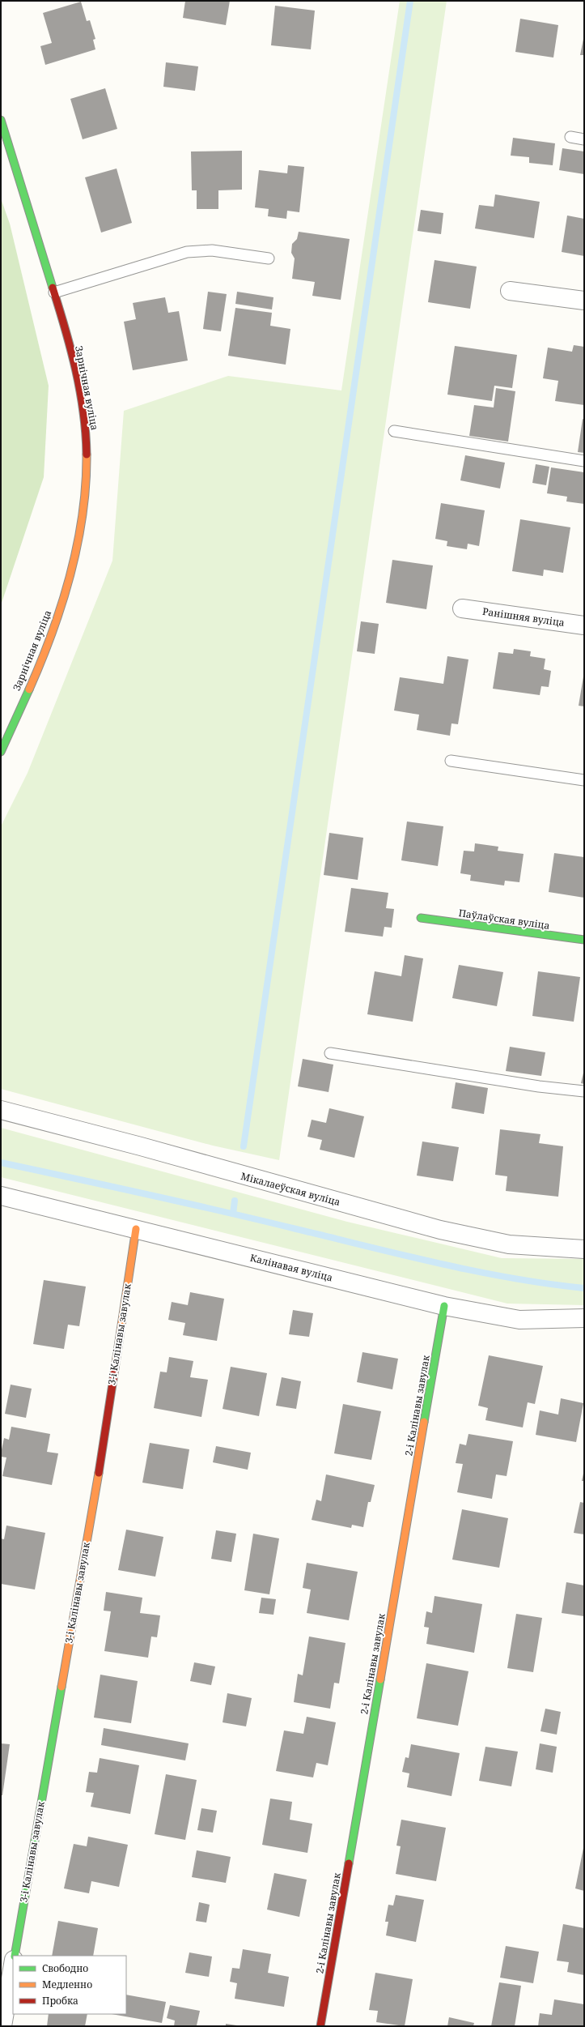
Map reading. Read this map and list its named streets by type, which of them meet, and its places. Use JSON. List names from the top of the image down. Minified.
{"streets":{"street":["Зарнічная вуліца","Ранішняя вуліца","Паўлаўская вуліца","Мікалаеўская вуліца","Калінавая вуліца","3-і Калінавы завулак","2-і Калінавы завулак"]},"crossings":[["Калінавая вуліца","3-і Калінавы завулак"],["Калінавая вуліца","2-і Калінавы завулак"]],"legend":["Свободно","Медленно","Пробка"]}
